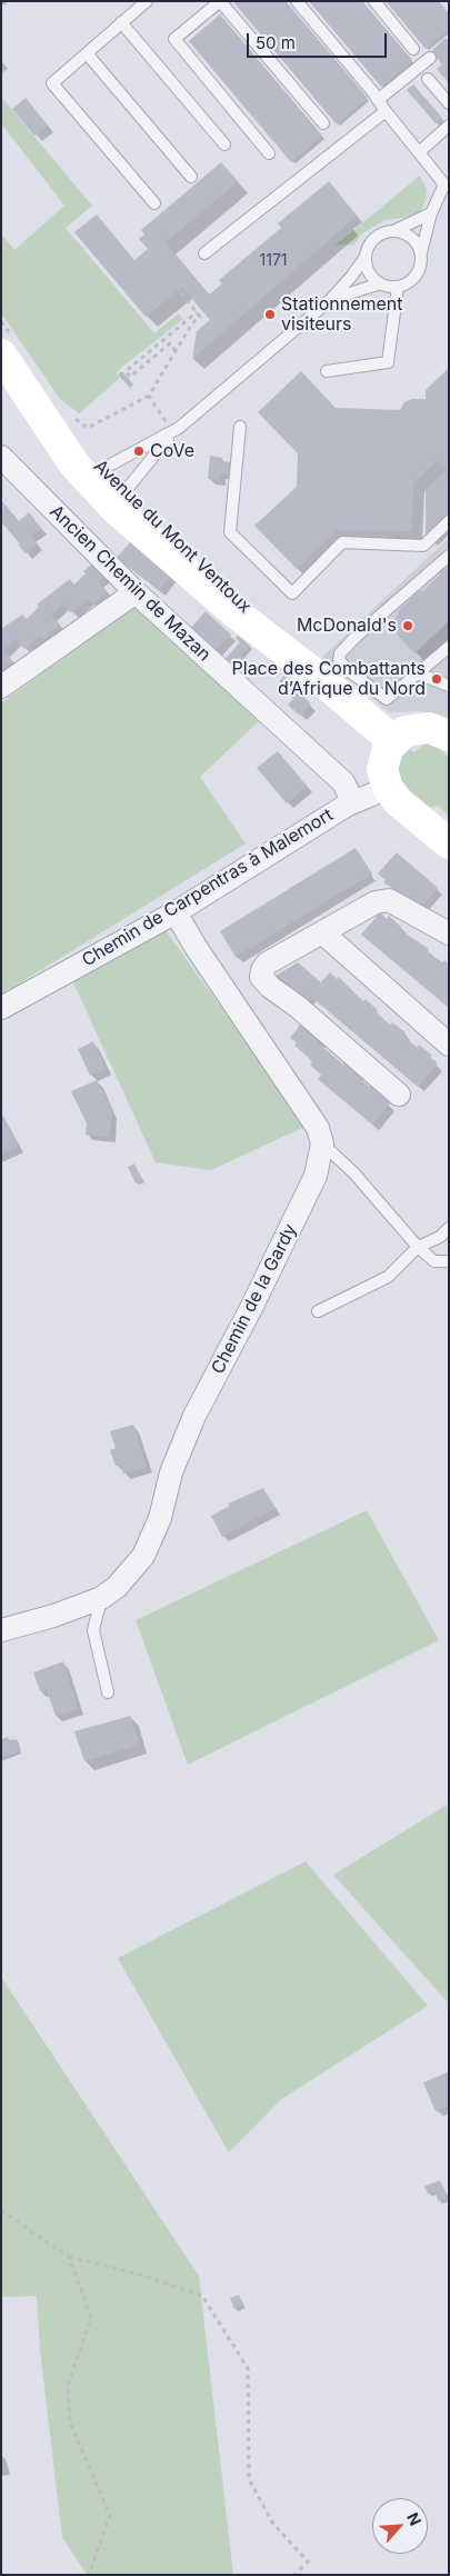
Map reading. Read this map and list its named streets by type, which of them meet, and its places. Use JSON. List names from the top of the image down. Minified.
{"streets":{"main road":["Avenue du Mont Ventoux"],"street":["Ancien Chemin de Mazan","Chemin de Carpentras à Malemort","Chemin de la Gardy"]},"crossings":[["Ancien Chemin de Mazan","Chemin de Carpentras à Malemort"]],"places":["Stationnement visiteurs","CoVe","McDonald's","Place des Combattants d’Afrique du Nord"],"house_numbers":["1171"],"scale_bar":"50 m","north":"top right"}
